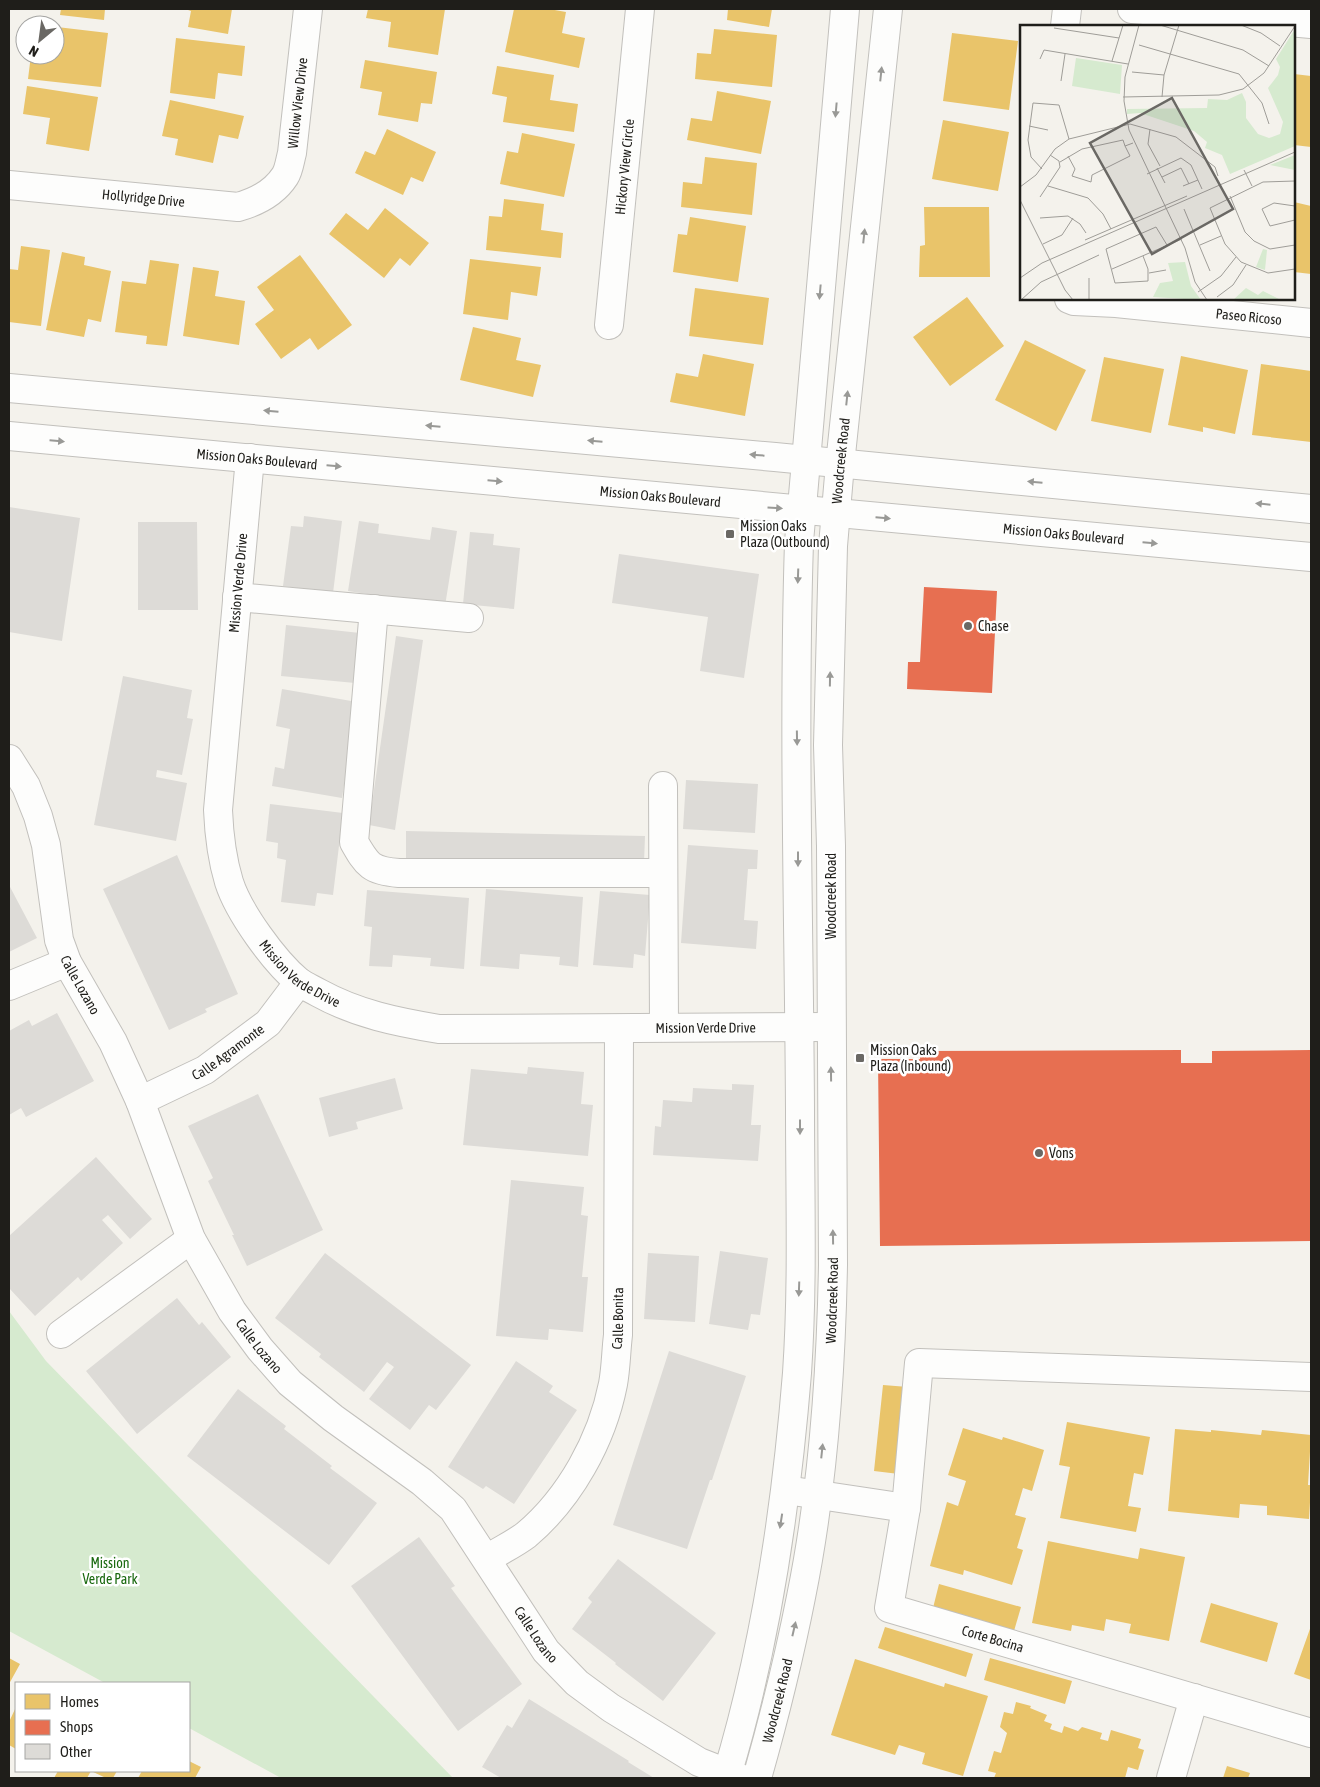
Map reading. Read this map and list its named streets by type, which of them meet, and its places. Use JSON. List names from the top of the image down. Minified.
{"streets":{"street":["Willow View Drive","Hickory View Circle","Hollyridge Drive","Paseo Ricoso","Mission Oaks Boulevard","Woodcreek Road","Mission Verde Drive","Calle Lozano","Calle Agramonte","Calle Bonita","Corte Bocina"]},"crossings":[["Willow View Drive","Hollyridge Drive"],["Mission Oaks Boulevard","Woodcreek Road"],["Mission Oaks Boulevard","Mission Verde Drive"],["Woodcreek Road","Mission Verde Drive"],["Woodcreek Road","Calle Lozano"],["Mission Verde Drive","Calle Agramonte"],["Mission Verde Drive","Calle Bonita"],["Calle Lozano","Calle Agramonte"],["Calle Lozano","Calle Bonita"]],"parks":["Mission Verde Park"],"places":{"transit":["Mission Oaks Plaza (Outbound)","Mission Oaks Plaza (Inbound)"],"other":["Chase","Vons"]},"legend":["Homes","Shops","Other"],"north":"bottom left"}
